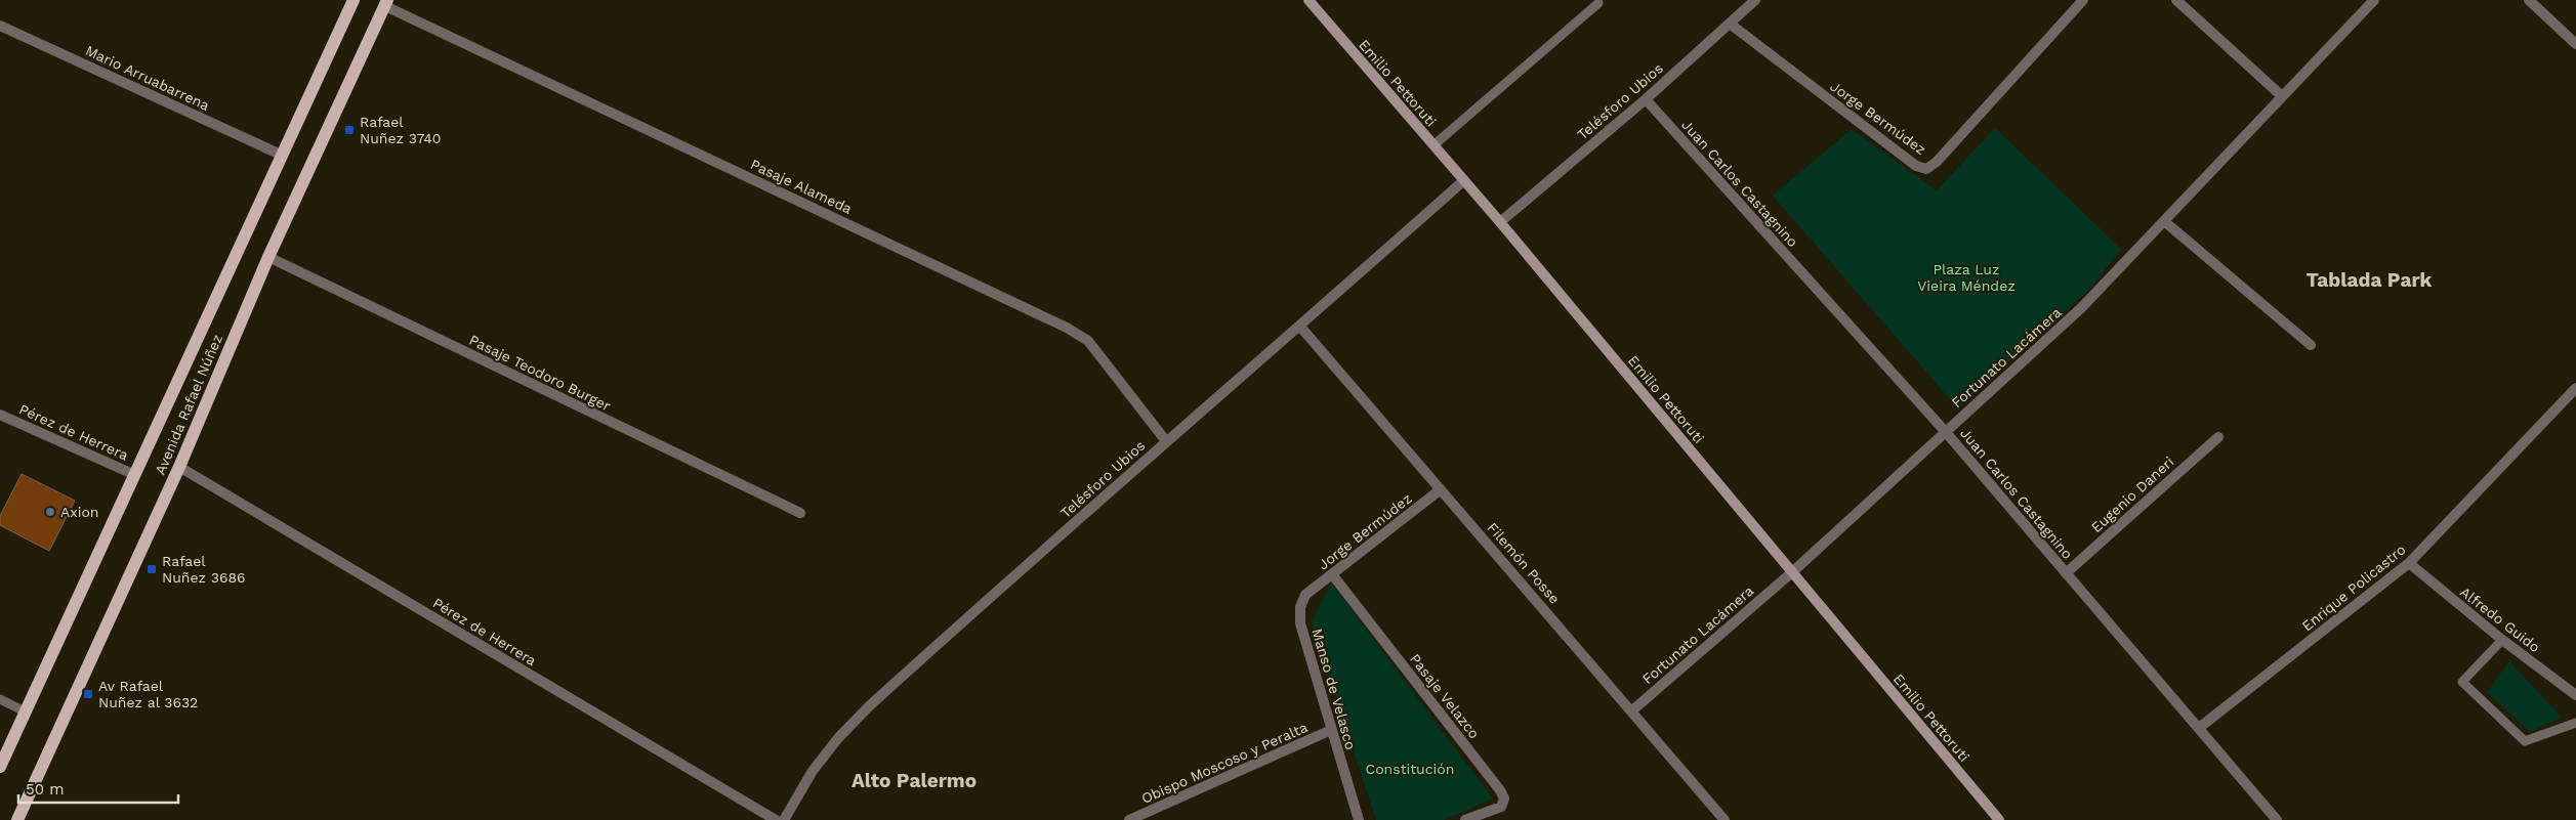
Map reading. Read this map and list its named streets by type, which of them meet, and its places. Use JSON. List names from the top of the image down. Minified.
{"streets":{"main road":["Emilio Pettoruti","Avenida Rafael Núñez"],"street":["Mario Arruabarrena","Telésforo Ubios","Jorge Bermúdez","Juan Carlos Castagnino","Pasaje Alameda","Fortunato Lacámera","Pasaje Teodoro Burger","Pérez de Herrera","Eugenio Daneri","Filemón Posse","Enrique Policastro","Alfredo Guido","Manso de Velasco","Pasaje Velazco","Obispo Moscoso y Peralta"]},"crossings":[["Mario Arruabarrena","Avenida Rafael Núñez"],["Emilio Pettoruti","Telésforo Ubios"],["Emilio Pettoruti","Fortunato Lacámera"],["Telésforo Ubios","Jorge Bermúdez"],["Telésforo Ubios","Juan Carlos Castagnino"],["Telésforo Ubios","Pasaje Alameda"],["Telésforo Ubios","Filemón Posse"],["Jorge Bermúdez","Filemón Posse"],["Jorge Bermúdez","Manso de Velasco"],["Jorge Bermúdez","Pasaje Velazco"],["Juan Carlos Castagnino","Fortunato Lacámera"],["Juan Carlos Castagnino","Eugenio Daneri"],["Juan Carlos Castagnino","Enrique Policastro"],["Pasaje Alameda","Avenida Rafael Núñez"],["Fortunato Lacámera","Filemón Posse"],["Pasaje Teodoro Burger","Avenida Rafael Núñez"],["Avenida Rafael Núñez","Pérez de Herrera"],["Enrique Policastro","Alfredo Guido"],["Manso de Velasco","Obispo Moscoso y Peralta"]],"districts":["Tablada Park","Alto Palermo"],"parks":["Plaza Luz Vieira Méndez","Constitución"],"places":{"transit":["Rafael Nuñez 3740","Rafael Nuñez 3686","Av Rafael Nuñez al 3632"],"other":["Axion"]},"scale_bar":"50 m"}
